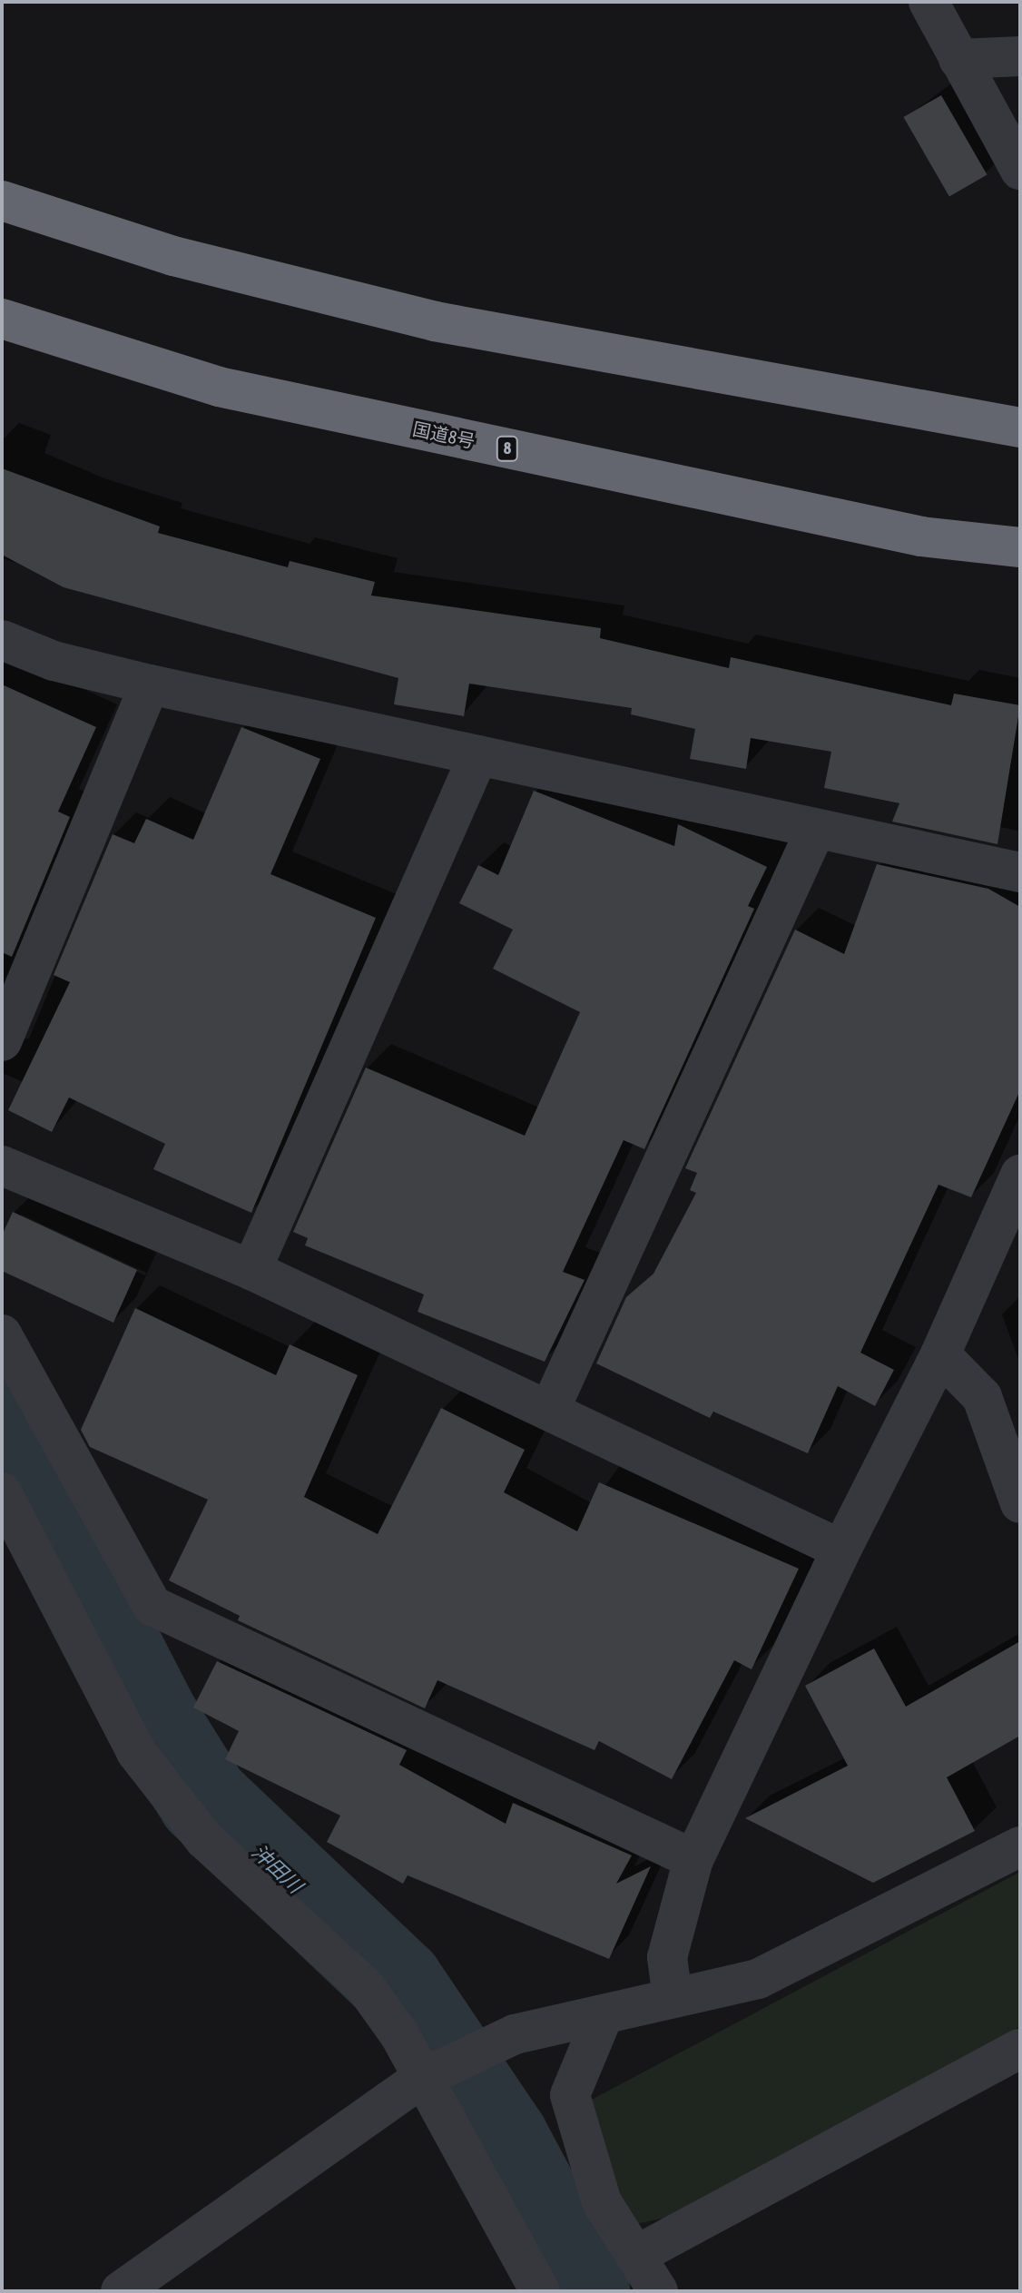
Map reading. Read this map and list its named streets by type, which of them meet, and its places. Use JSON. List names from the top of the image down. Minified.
{"streets":{"highway":["国道8号","8"]},"water":["沖田川"]}
